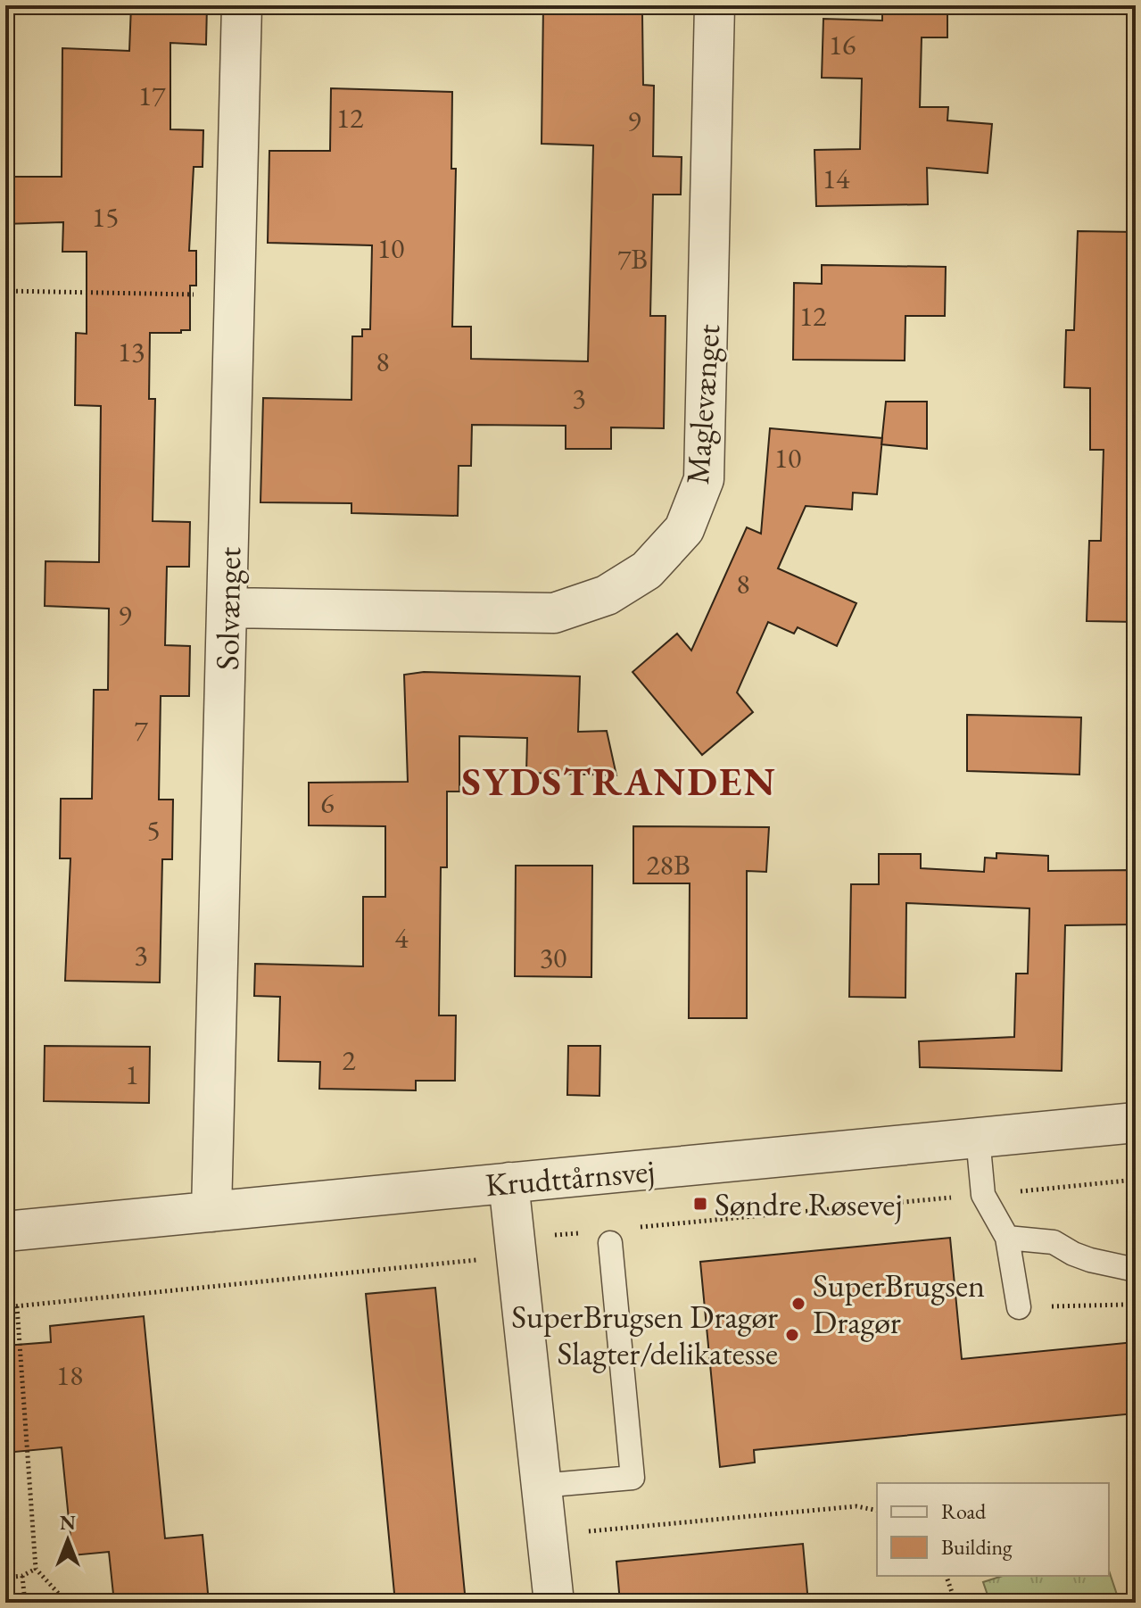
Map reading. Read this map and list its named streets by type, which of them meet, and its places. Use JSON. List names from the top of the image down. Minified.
{"streets":{"street":["Maglevænget","Solvænget","Krudttårnsvej"]},"crossings":[["Maglevænget","Solvænget"],["Solvænget","Krudttårnsvej"]],"districts":["SYDSTRANDEN"],"places":{"transit":["Søndre Røsevej"],"other":["SuperBrugsen Dragør","SuperBrugsen Dragør Slagter/delikatesse"]},"house_numbers":["16","17","12","9","14","15","10","7B","12","13","8","3","10","8","9","7","6","5","28B","4","3","30","2","1","18"],"legend":["Road","Building"],"north":"top"}
